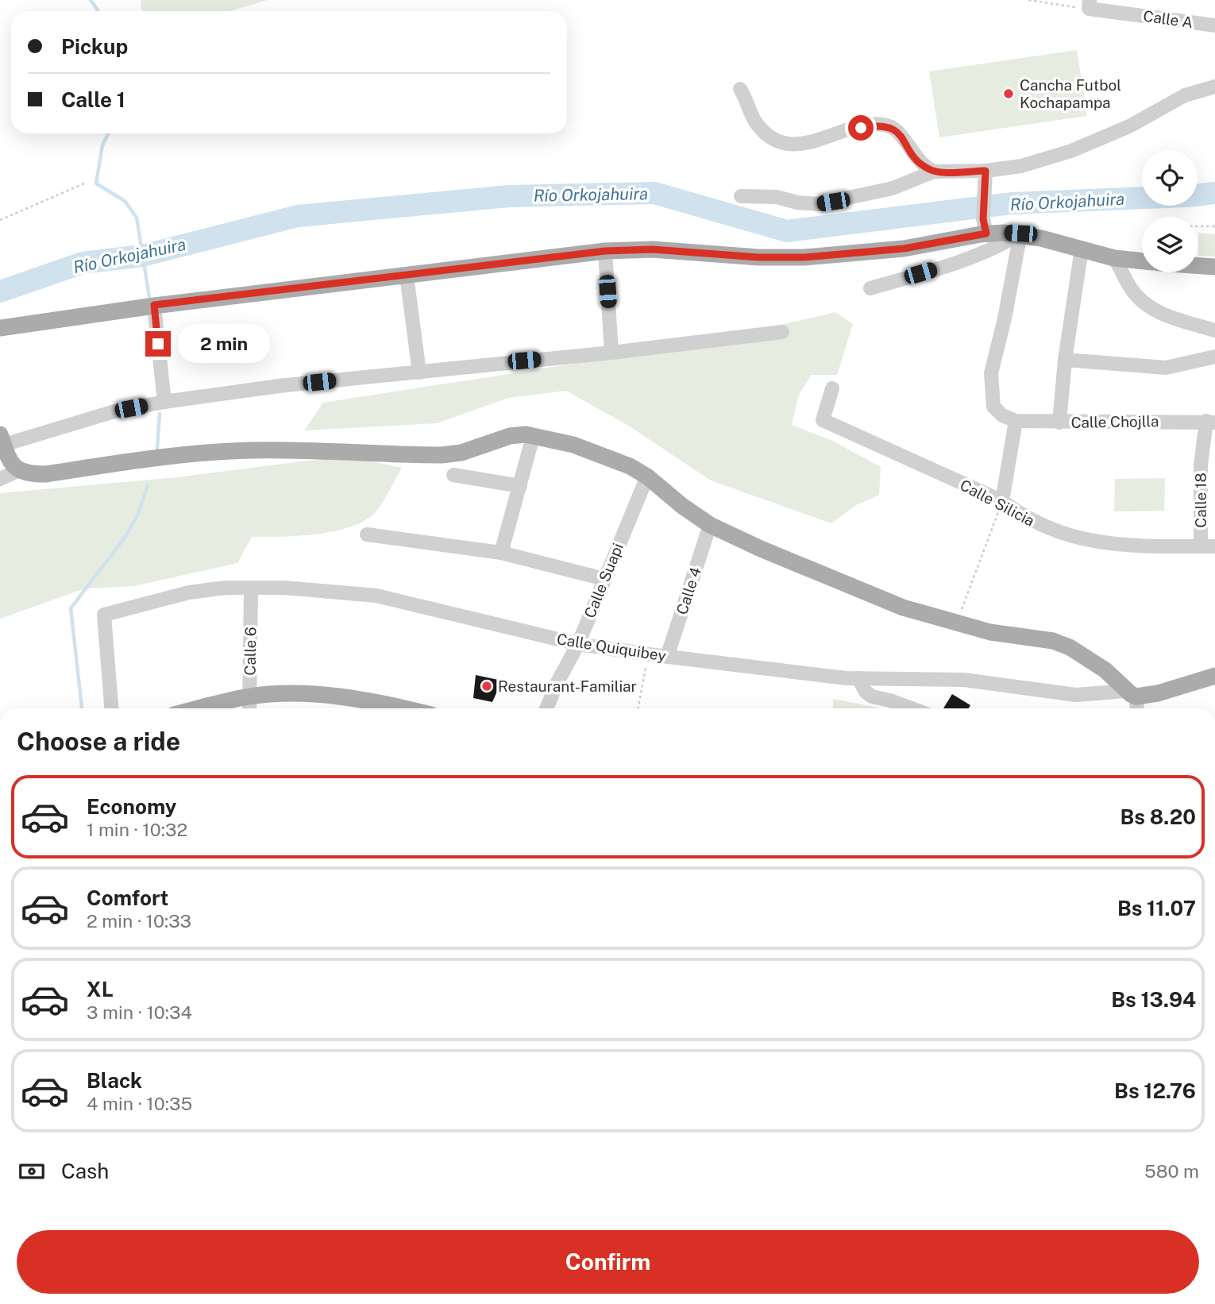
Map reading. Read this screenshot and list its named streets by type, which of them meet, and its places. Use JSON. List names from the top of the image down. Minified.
{"streets":{"street":["Calle A","Calle Chojlla","Calle 18","Calle Silicia","Calle Suapi","Calle 4","Calle Quiquibey","Calle 6"]},"crossings":[["Calle Chojlla","Calle 18"],["Calle 18","Calle Silicia"],["Calle Suapi","Calle Quiquibey"],["Calle 4","Calle Quiquibey"],["Calle Quiquibey","Calle 6"]],"water":["Río Orkojahuira"],"places":["Cancha Futbol Kochapampa","Restaurant-Familiar"],"page":{"banner":["Pickup","Calle 1"],"bubble":"2 min","heading":"Choose a ride","list":[{"name":"Economy","note":"1 min · 10:32","value":"Bs 8.20"},{"name":"Comfort","note":"2 min · 10:33","value":"Bs 11.07"},{"name":"XL","note":"3 min · 10:34","value":"Bs 13.94"},{"name":"Black","note":"4 min · 10:35","value":"Bs 12.76"}],"pay":["Cash","580 m"],"buttons":"Confirm"}}
